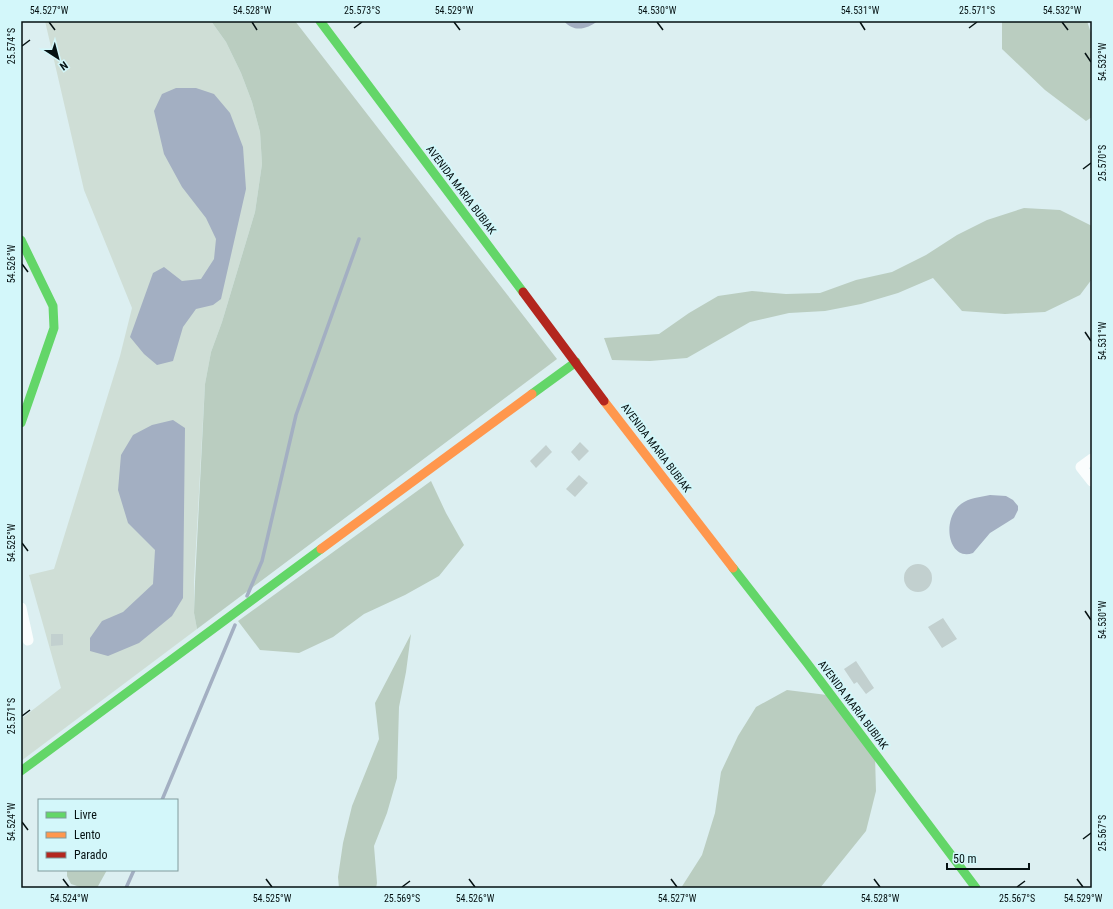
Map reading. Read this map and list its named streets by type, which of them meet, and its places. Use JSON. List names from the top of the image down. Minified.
{"streets":{"street":["AVENIDA MARIA BUBIAK"]},"legend":["Livre","Lento","Parado"],"scale_bar":"50 m","north":"bottom right","coordinates":["54.527°W","54.528°W","25.573°S","54.529°W","54.530°W","54.531°W","25.571°S","54.532°W","25.574°S","25.570°S","54.526°W","54.525°W","54.524°W","25.567°S","25.569°S"]}
